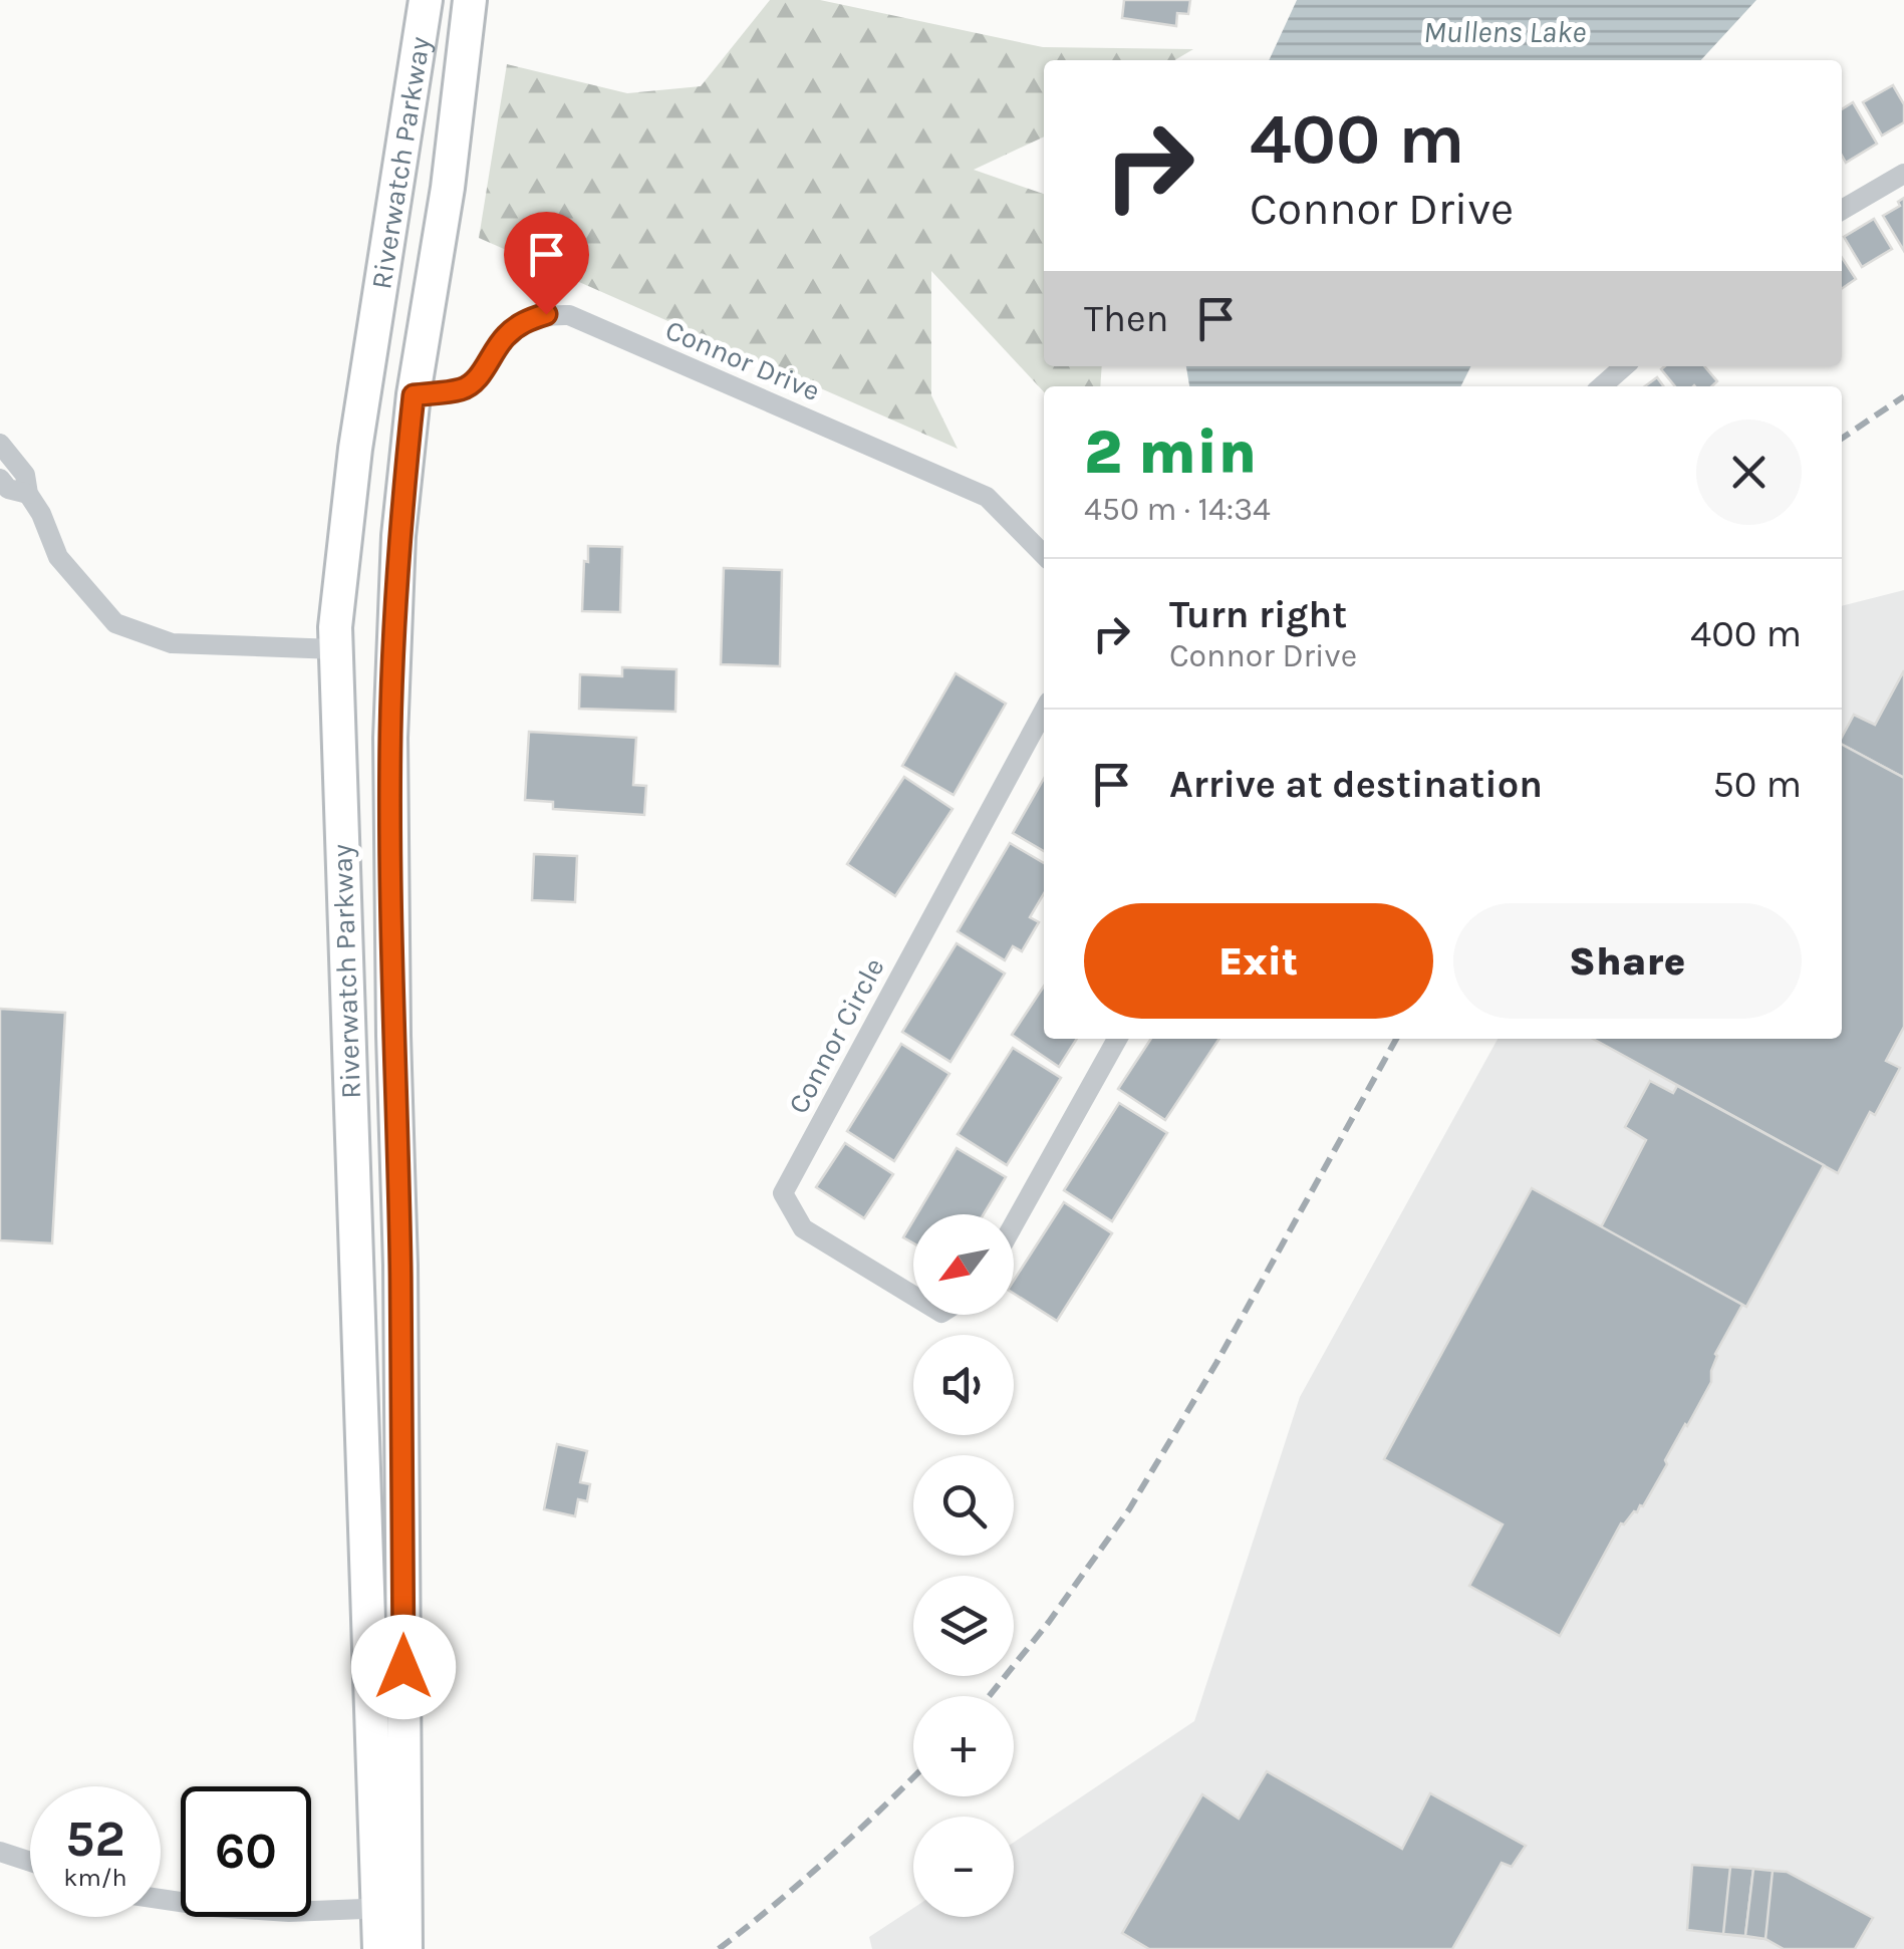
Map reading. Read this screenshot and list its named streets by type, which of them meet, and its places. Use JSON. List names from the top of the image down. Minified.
{"streets":{"main road":["Riverwatch Parkway"],"street":["Connor Drive","Connor Circle"]},"crossings":[["Riverwatch Parkway","Connor Drive"]],"water":["Mullens Lake"],"north":"bottom left","page":{"turn":["400 m","Connor Drive"],"then":"Then","heading":["2 min","450 m · 14:34"],"list":[{"name":"Turn right","note":"Connor Drive","value":"400 m"},{"name":"Arrive at destination","value":"50 m"}],"buttons":["Exit","Share"],"map_buttons":["+","−"],"speed":"52 km/h","limit":"60"}}
